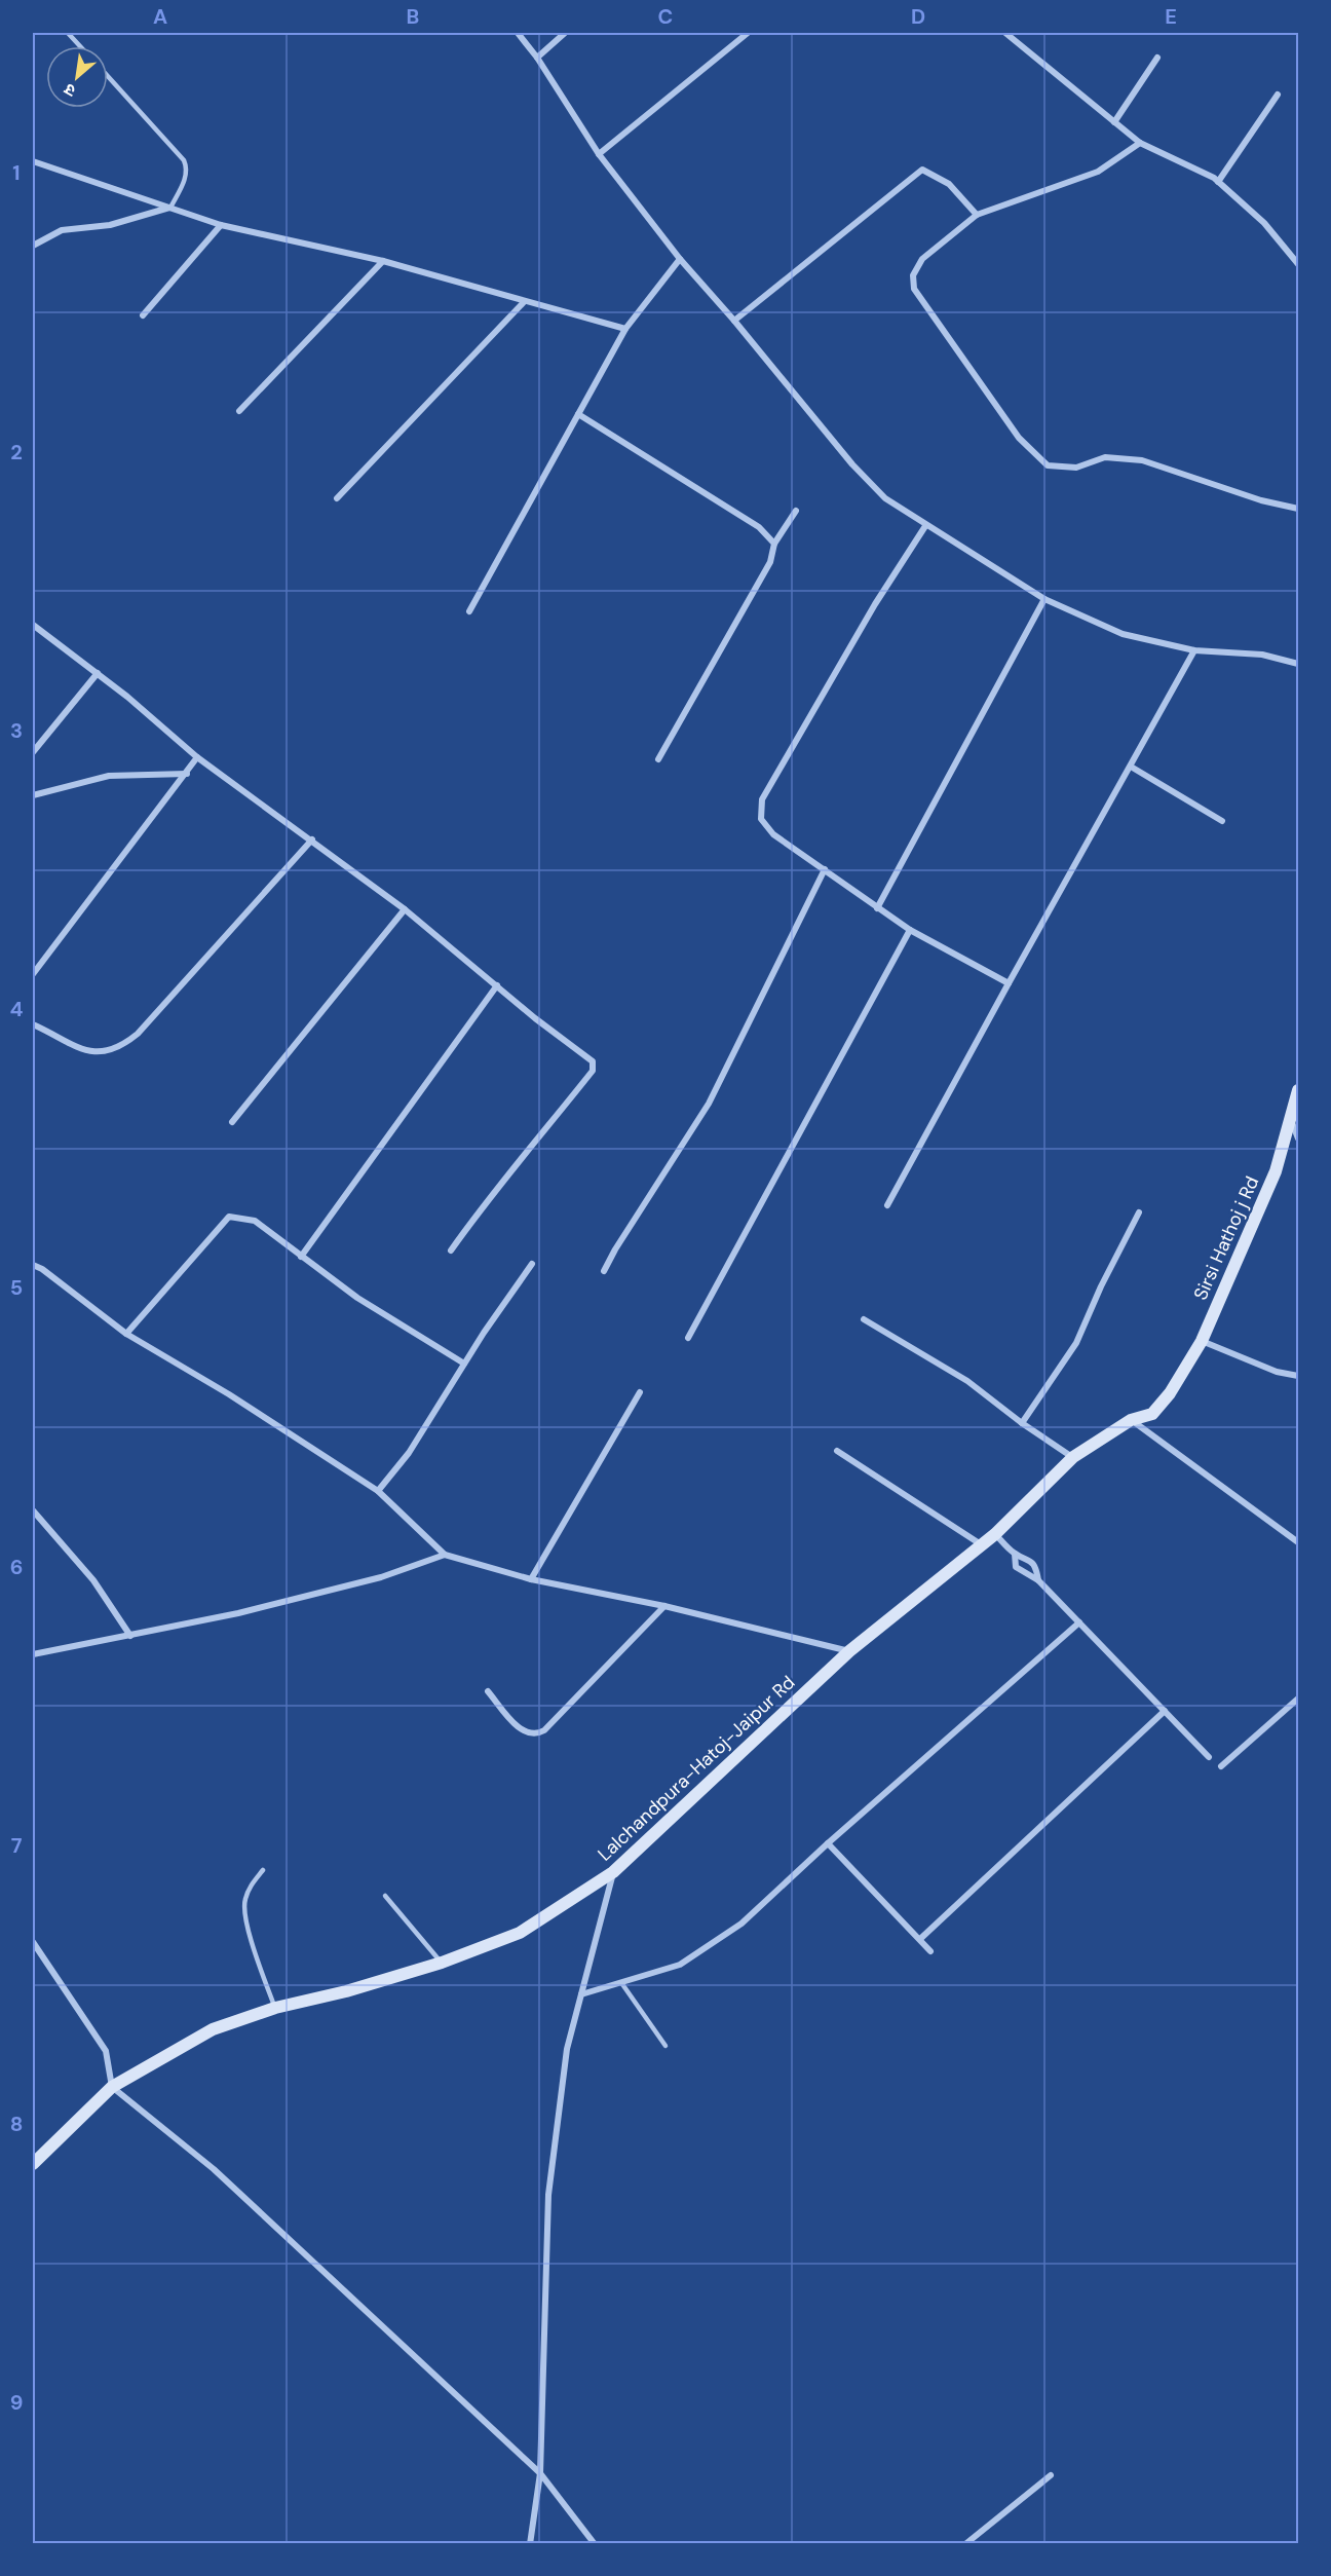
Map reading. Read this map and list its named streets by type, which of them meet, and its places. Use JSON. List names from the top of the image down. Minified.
{"streets":{"street":["Sirsi Hathoj j Rd","Lalchandpura-Hatoj-Jaipur Rd"]},"crossings":[["Sirsi Hathoj j Rd","Lalchandpura-Hatoj-Jaipur Rd"]],"north":"bottom left","grid":{"columns":["A","B","C","D","E"],"rows":["1","2","3","4","5","6","7","8","9"]}}
